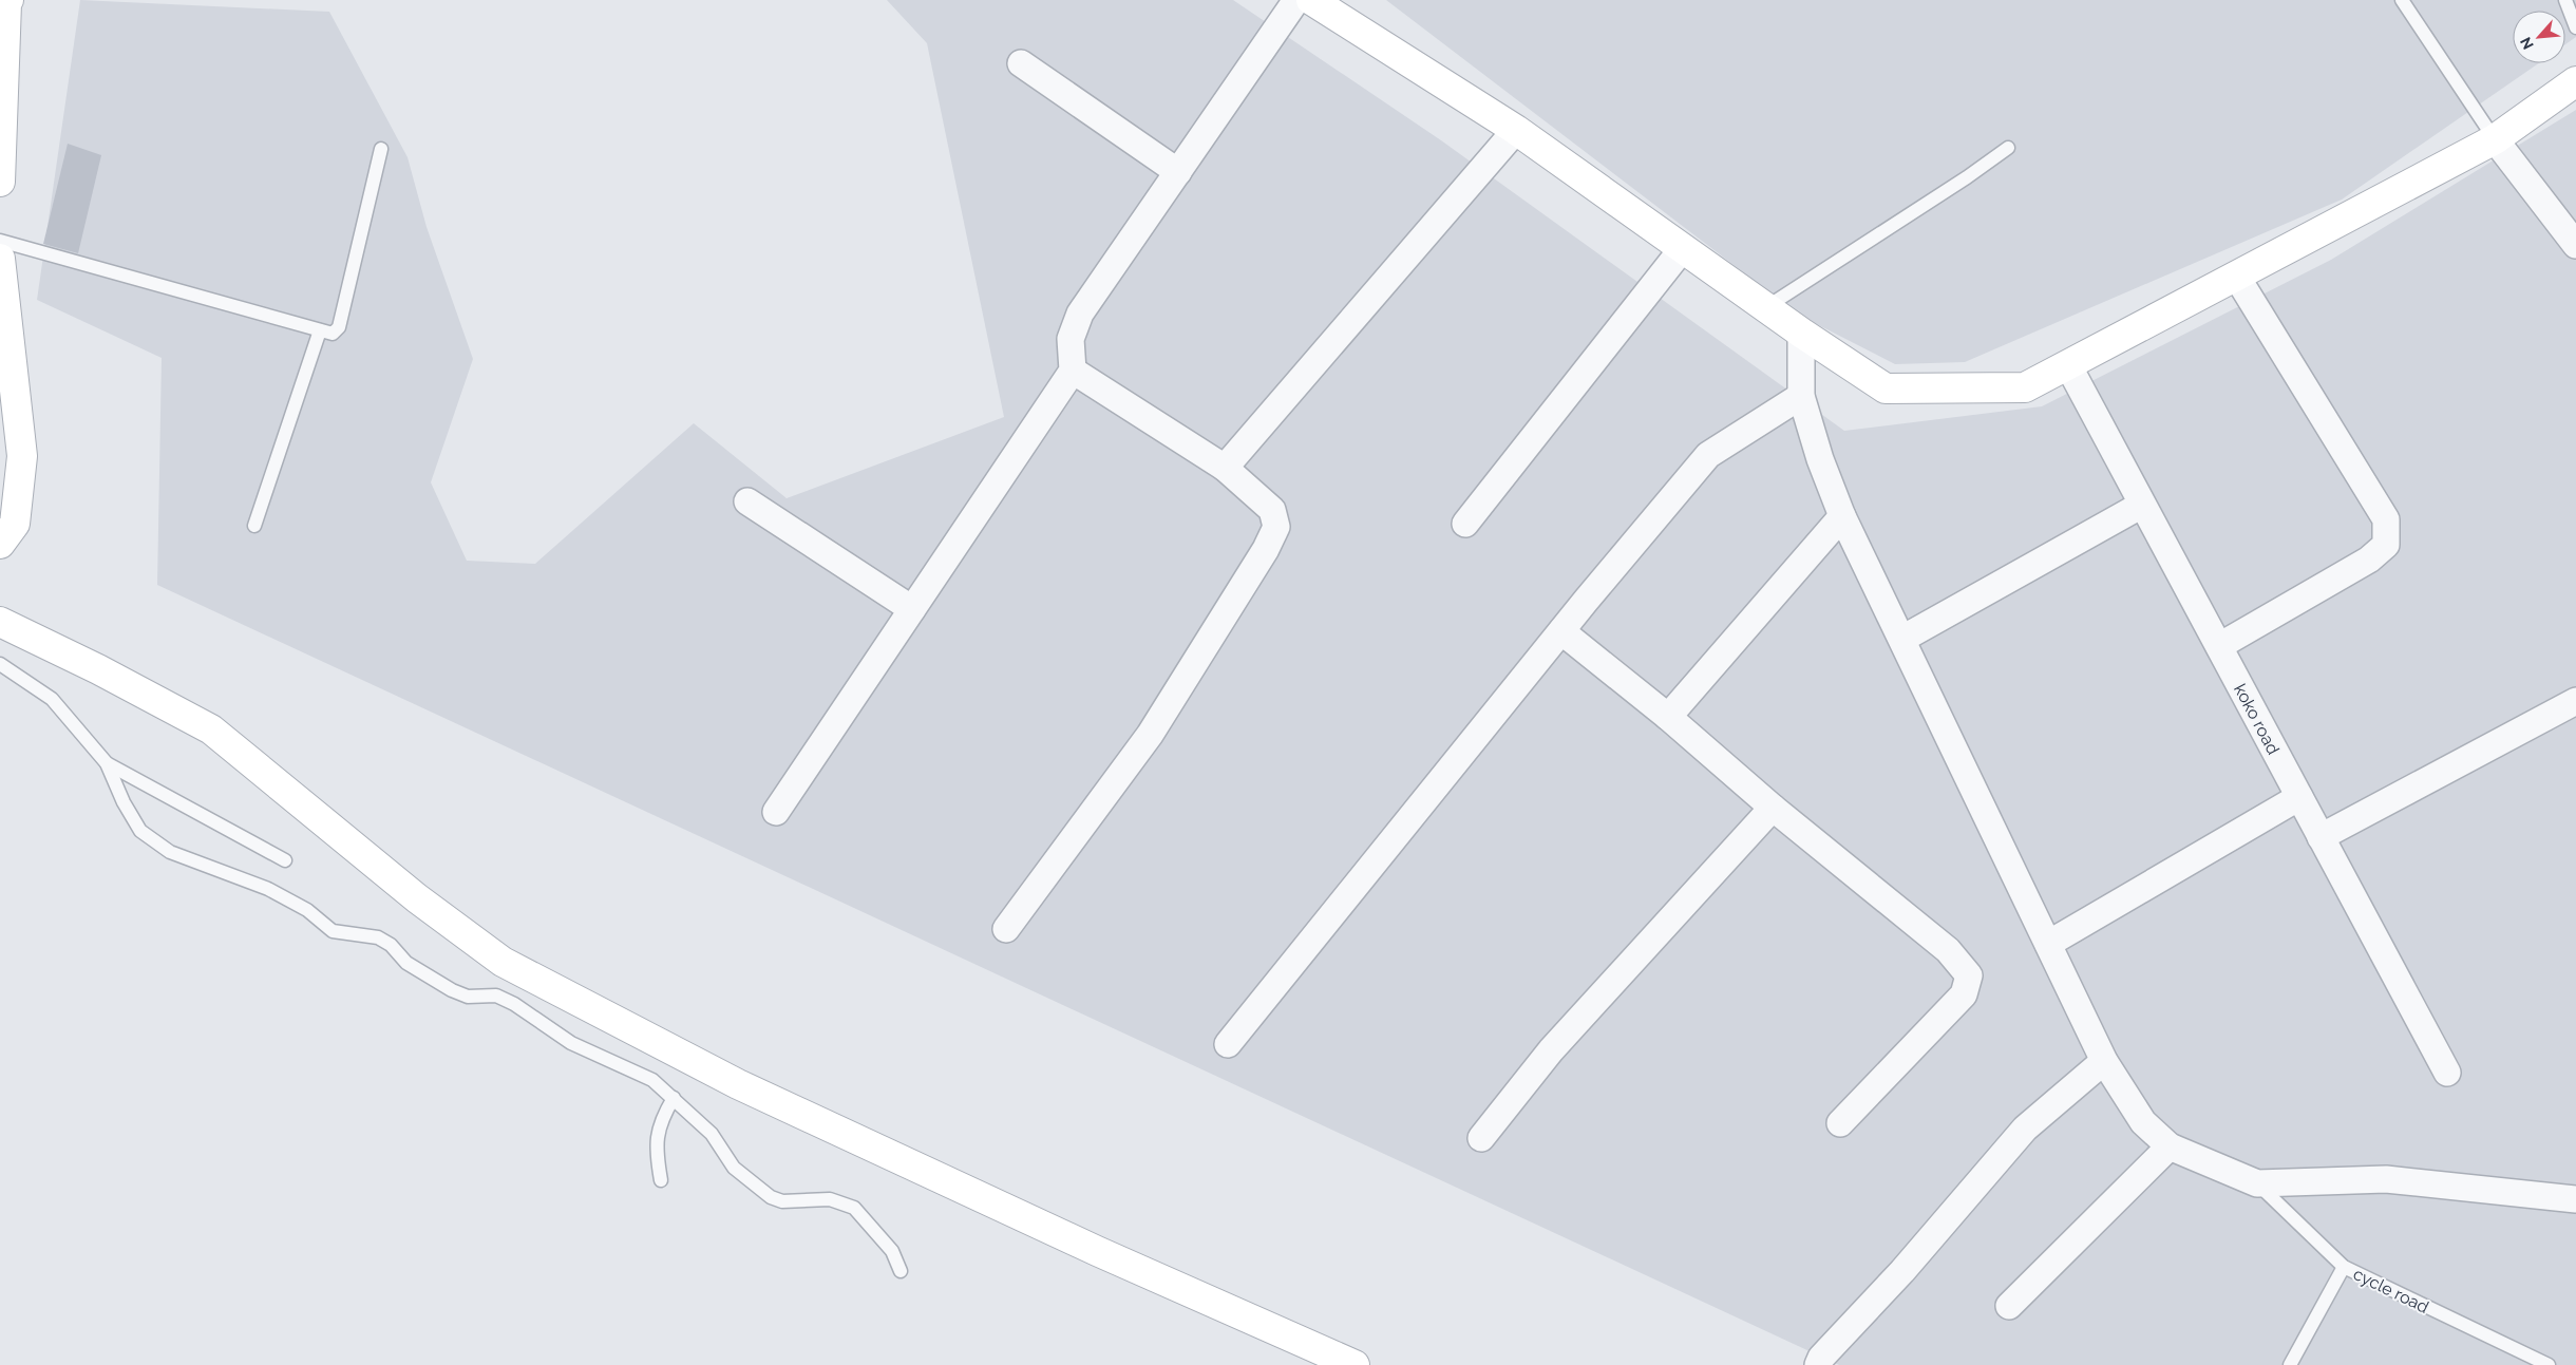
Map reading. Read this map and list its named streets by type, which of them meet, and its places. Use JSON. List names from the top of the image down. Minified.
{"streets":{"street":["koko road"],"lane":["cycle road"]},"north":"bottom left"}
